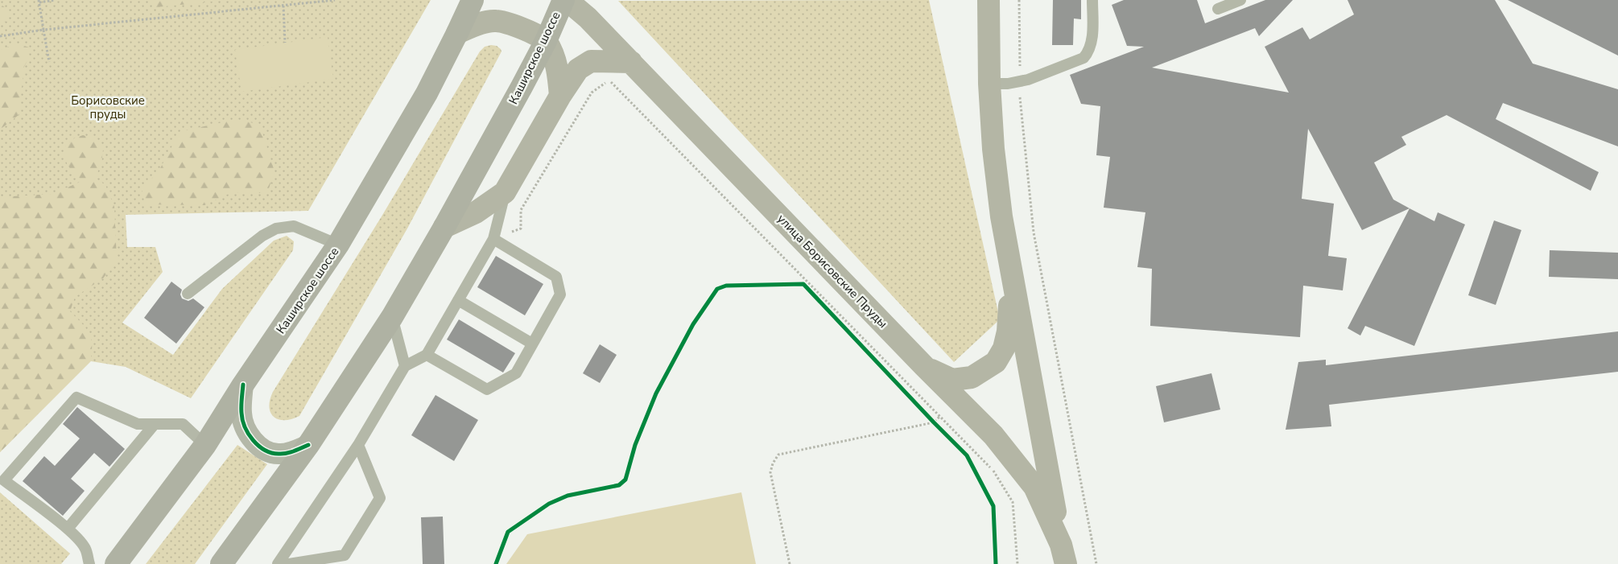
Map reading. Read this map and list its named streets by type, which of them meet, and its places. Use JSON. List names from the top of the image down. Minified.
{"streets":{"main road":["Каширское шоссе","улица Борисовские Пруды"]},"parks":["Борисовские пруды"]}
